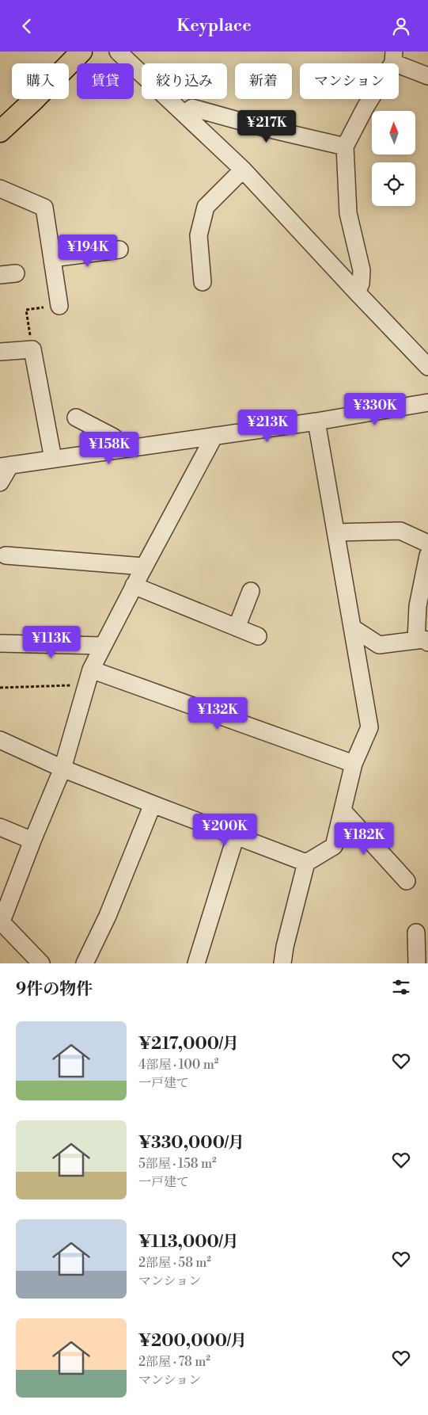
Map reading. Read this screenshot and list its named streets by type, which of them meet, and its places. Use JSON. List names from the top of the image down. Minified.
{"north":"top","page":{"header":"Keyplace","chip":["購入","賃貸","絞り込み","新着","マンション"],"price":["¥217K","¥194K","¥330K","¥213K","¥158K","¥113K","¥132K","¥200K","¥182K"],"heading":"9件の物件","list":[{"name":"¥217,000/月","note":"4部屋 · 100 m² · 一戸建て"},{"name":"¥330,000/月","note":"5部屋 · 158 m² · 一戸建て"},{"name":"¥113,000/月","note":"2部屋 · 58 m² · マンション"},{"name":"¥200,000/月","note":"2部屋 · 78 m² · マンション"}]}}
